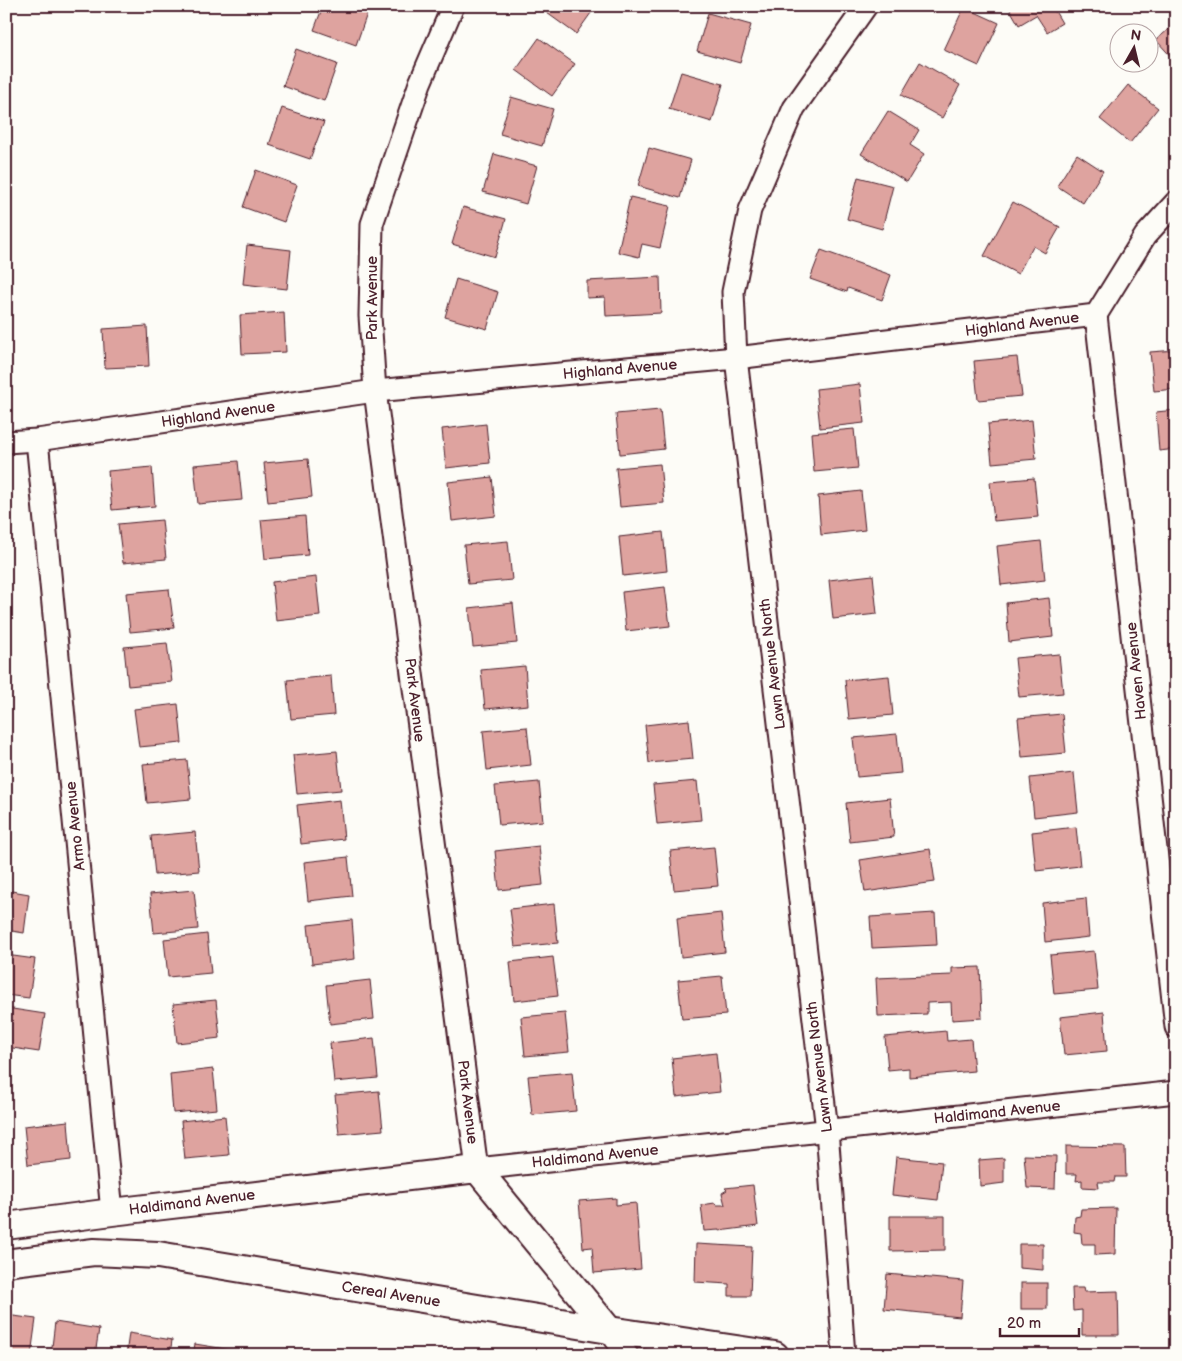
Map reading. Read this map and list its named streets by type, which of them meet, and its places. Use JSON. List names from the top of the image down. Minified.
{"streets":{"street":["Park Avenue","Highland Avenue","Lawn Avenue North","Haven Avenue","Armo Avenue","Haldimand Avenue","Cereal Avenue"]},"crossings":[["Park Avenue","Highland Avenue"],["Park Avenue","Haldimand Avenue"],["Highland Avenue","Lawn Avenue North"],["Highland Avenue","Haven Avenue"],["Highland Avenue","Armo Avenue"],["Lawn Avenue North","Haldimand Avenue"],["Armo Avenue","Haldimand Avenue"]],"scale_bar":"20 m","north":"top"}
